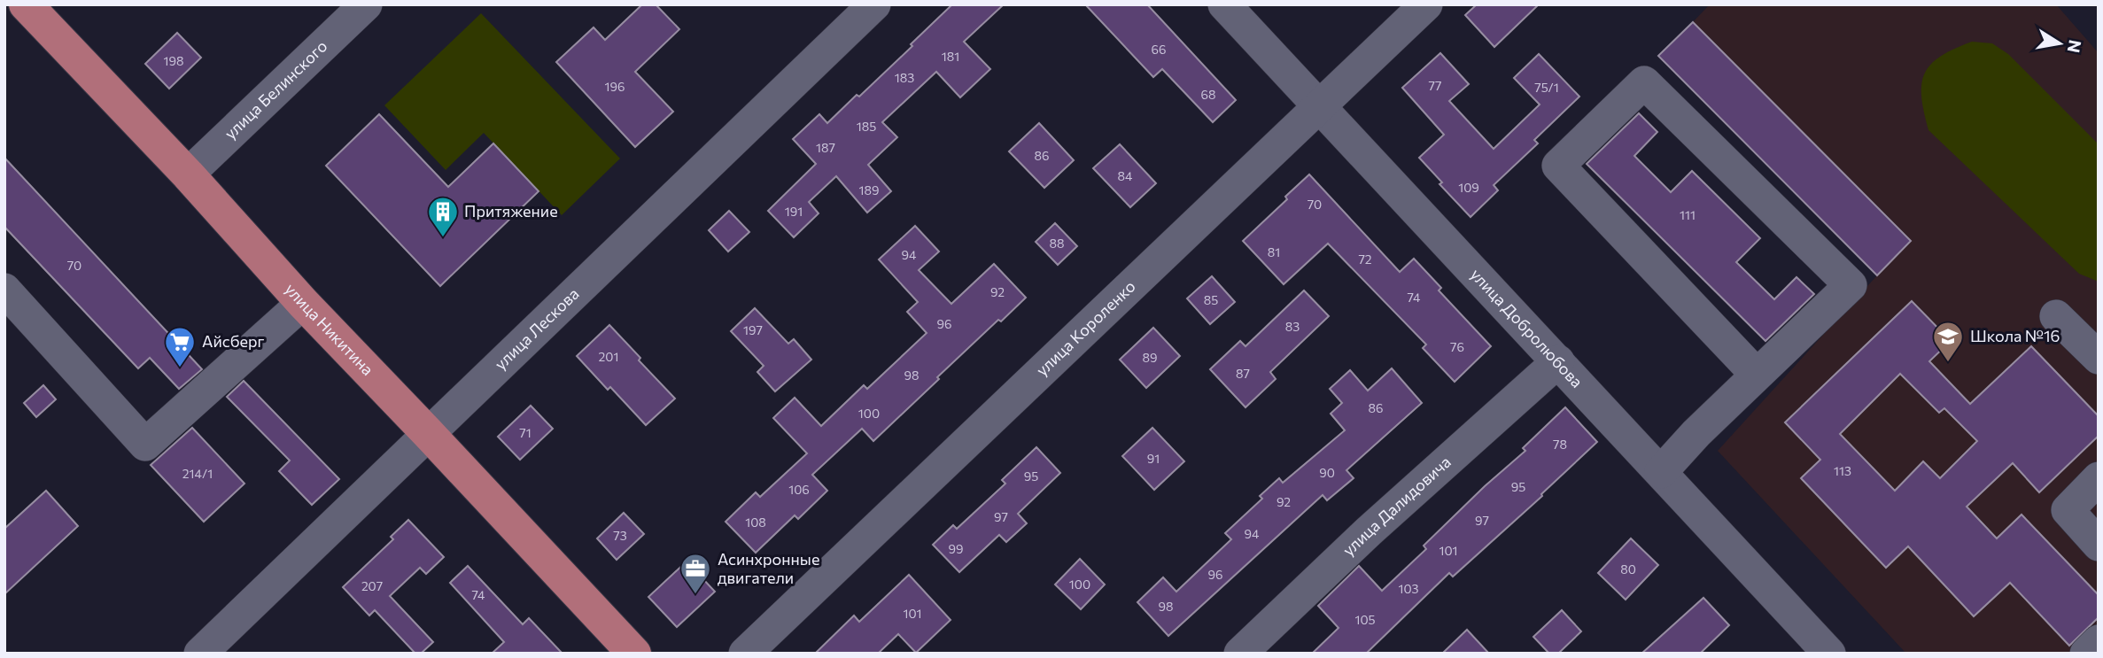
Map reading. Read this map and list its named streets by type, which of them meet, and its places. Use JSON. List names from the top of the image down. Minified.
{"streets":{"main road":["улица Никитина"],"street":["улица Белинского","улица Лескова","улица Добролюбова","улица Короленко","улица Далидовича"]},"crossings":[["улица Белинского","улица Никитина"],["улица Лескова","улица Никитина"],["улица Добролюбова","улица Короленко"],["улица Добролюбова","улица Далидовича"]],"places":{"building":["Притяжение"],"school or university":["Школа №16"],"supermarket":["Айсберг"],"office":["Асинхронные двигатели"]},"house_numbers":["66","181","198","183","77","196","75/1","68","185","187","86","84","109","189","70","191","111","88","81","94","72","70","92","74","85","96","83","197","76","201","89","87","98","86","100","71","78","91","113","90","214/1","95","95","106","92","97","97","108","94","73","99","101","80","96","100","207","103","74","98","101","105"],"north":"right"}
